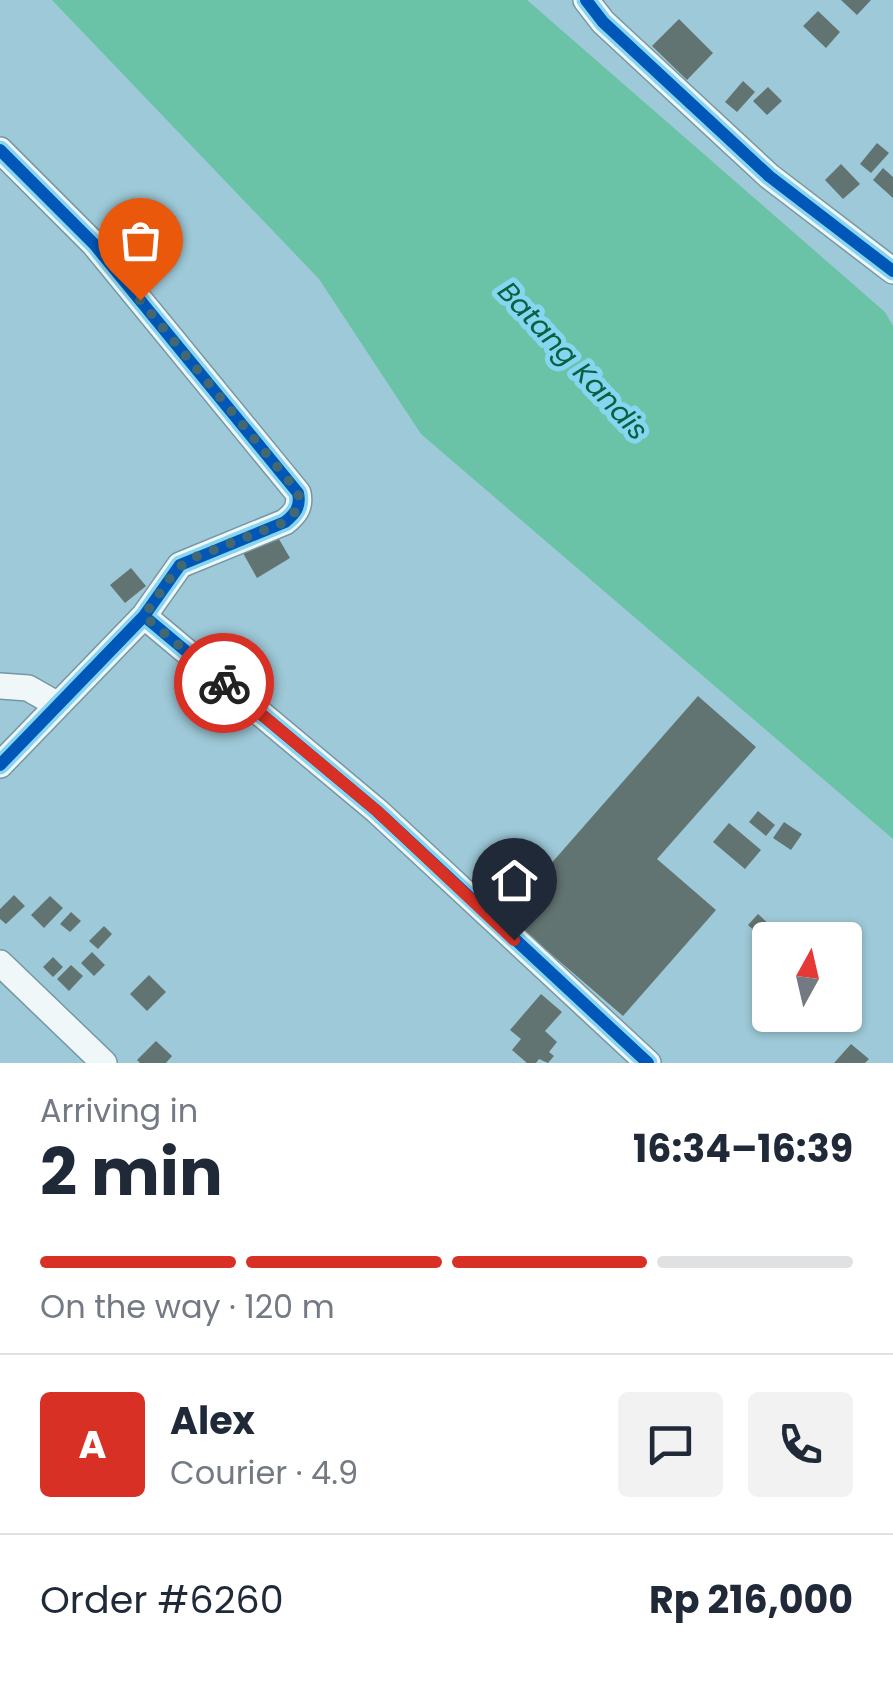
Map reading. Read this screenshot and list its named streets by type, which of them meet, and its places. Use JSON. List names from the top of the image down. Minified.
{"water":["Batang Kandis"],"north":"top","page":{"heading":["2 min","Arriving in","16:34–16:39"],"panel":["Alex","Courier · 4.9","Order #6260","Rp 216,000"],"bar":"On the way · 120 m","round":"A"}}
